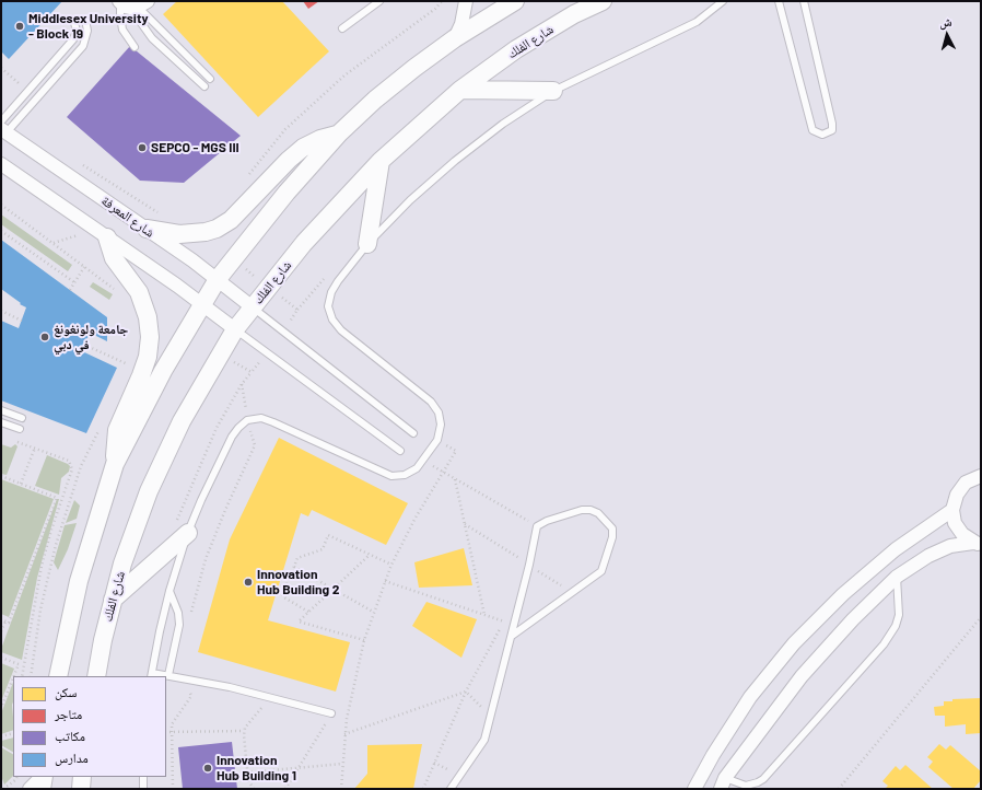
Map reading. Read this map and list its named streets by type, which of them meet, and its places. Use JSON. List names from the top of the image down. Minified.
{"streets":{"street":["شارع الفلك","شارع المعرفة"]},"crossings":[["شارع الفلك","شارع المعرفة"]],"places":["Middlesex University - Block 19","SEPCO - MGS III","جامعة ولونغونغ في دبي","Innovation Hub Building 2","Innovation Hub Building 1"],"legend":["سكن","متاجر","مكاتب","مدارس"],"north":"top"}
